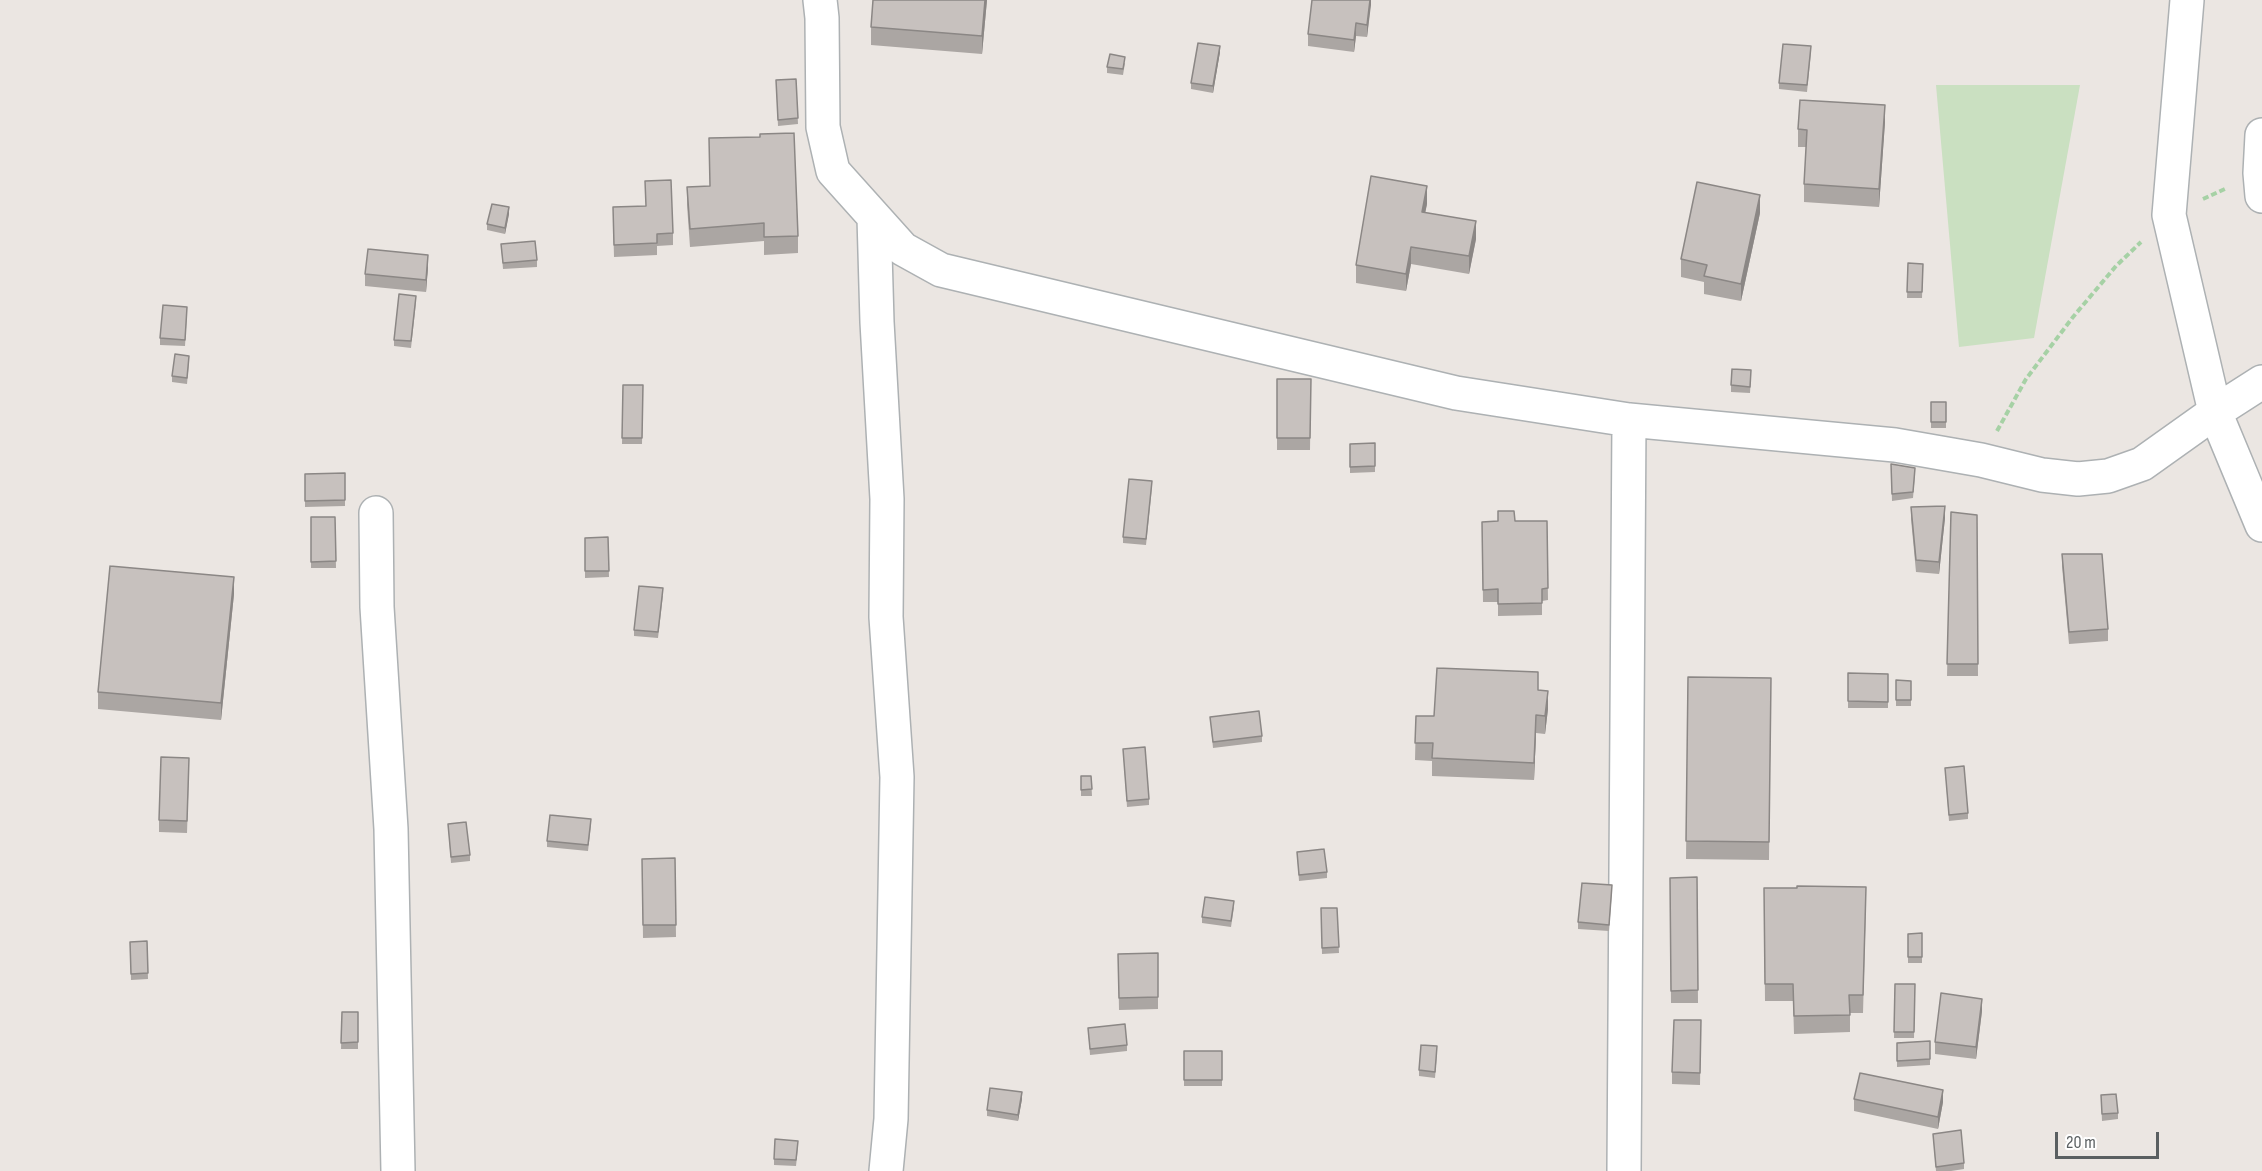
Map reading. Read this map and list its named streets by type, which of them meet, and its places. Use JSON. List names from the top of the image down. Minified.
{"scale_bar":"20 m"}
